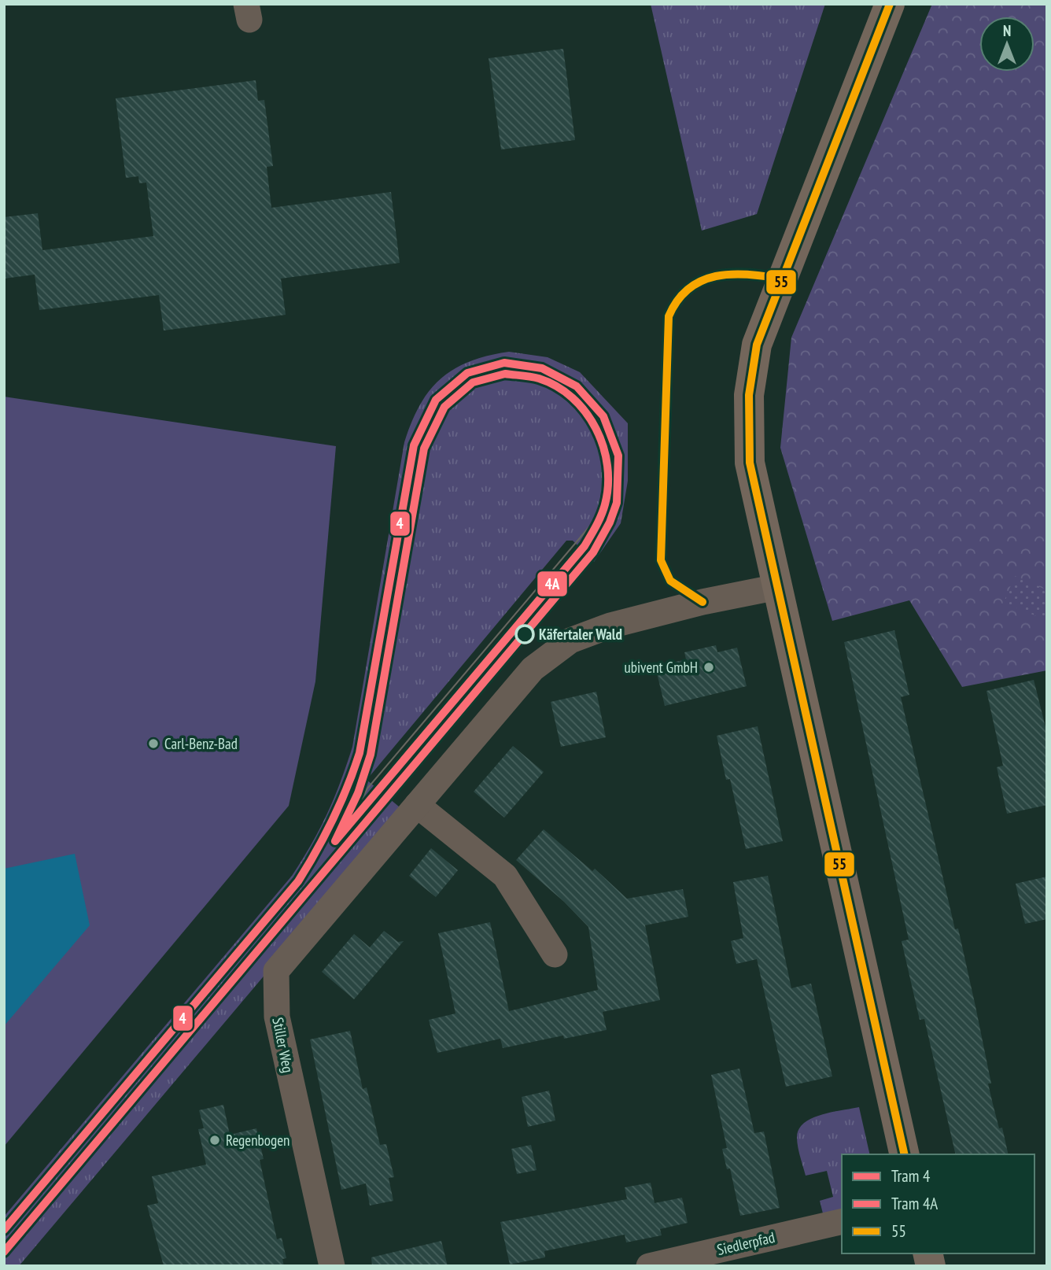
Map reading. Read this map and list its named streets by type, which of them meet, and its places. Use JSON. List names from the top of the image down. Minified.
{"streets":{"street":["Stiller Weg","Siedlerpfad"]},"places":["Käfertaler Wald","ubivent GmbH","Carl-Benz-Bad","Regenbogen"],"lines":["transit line 55","tram line 4","tram line 4A"],"legend":["Tram 4","Tram 4A","55"],"north":"top"}
